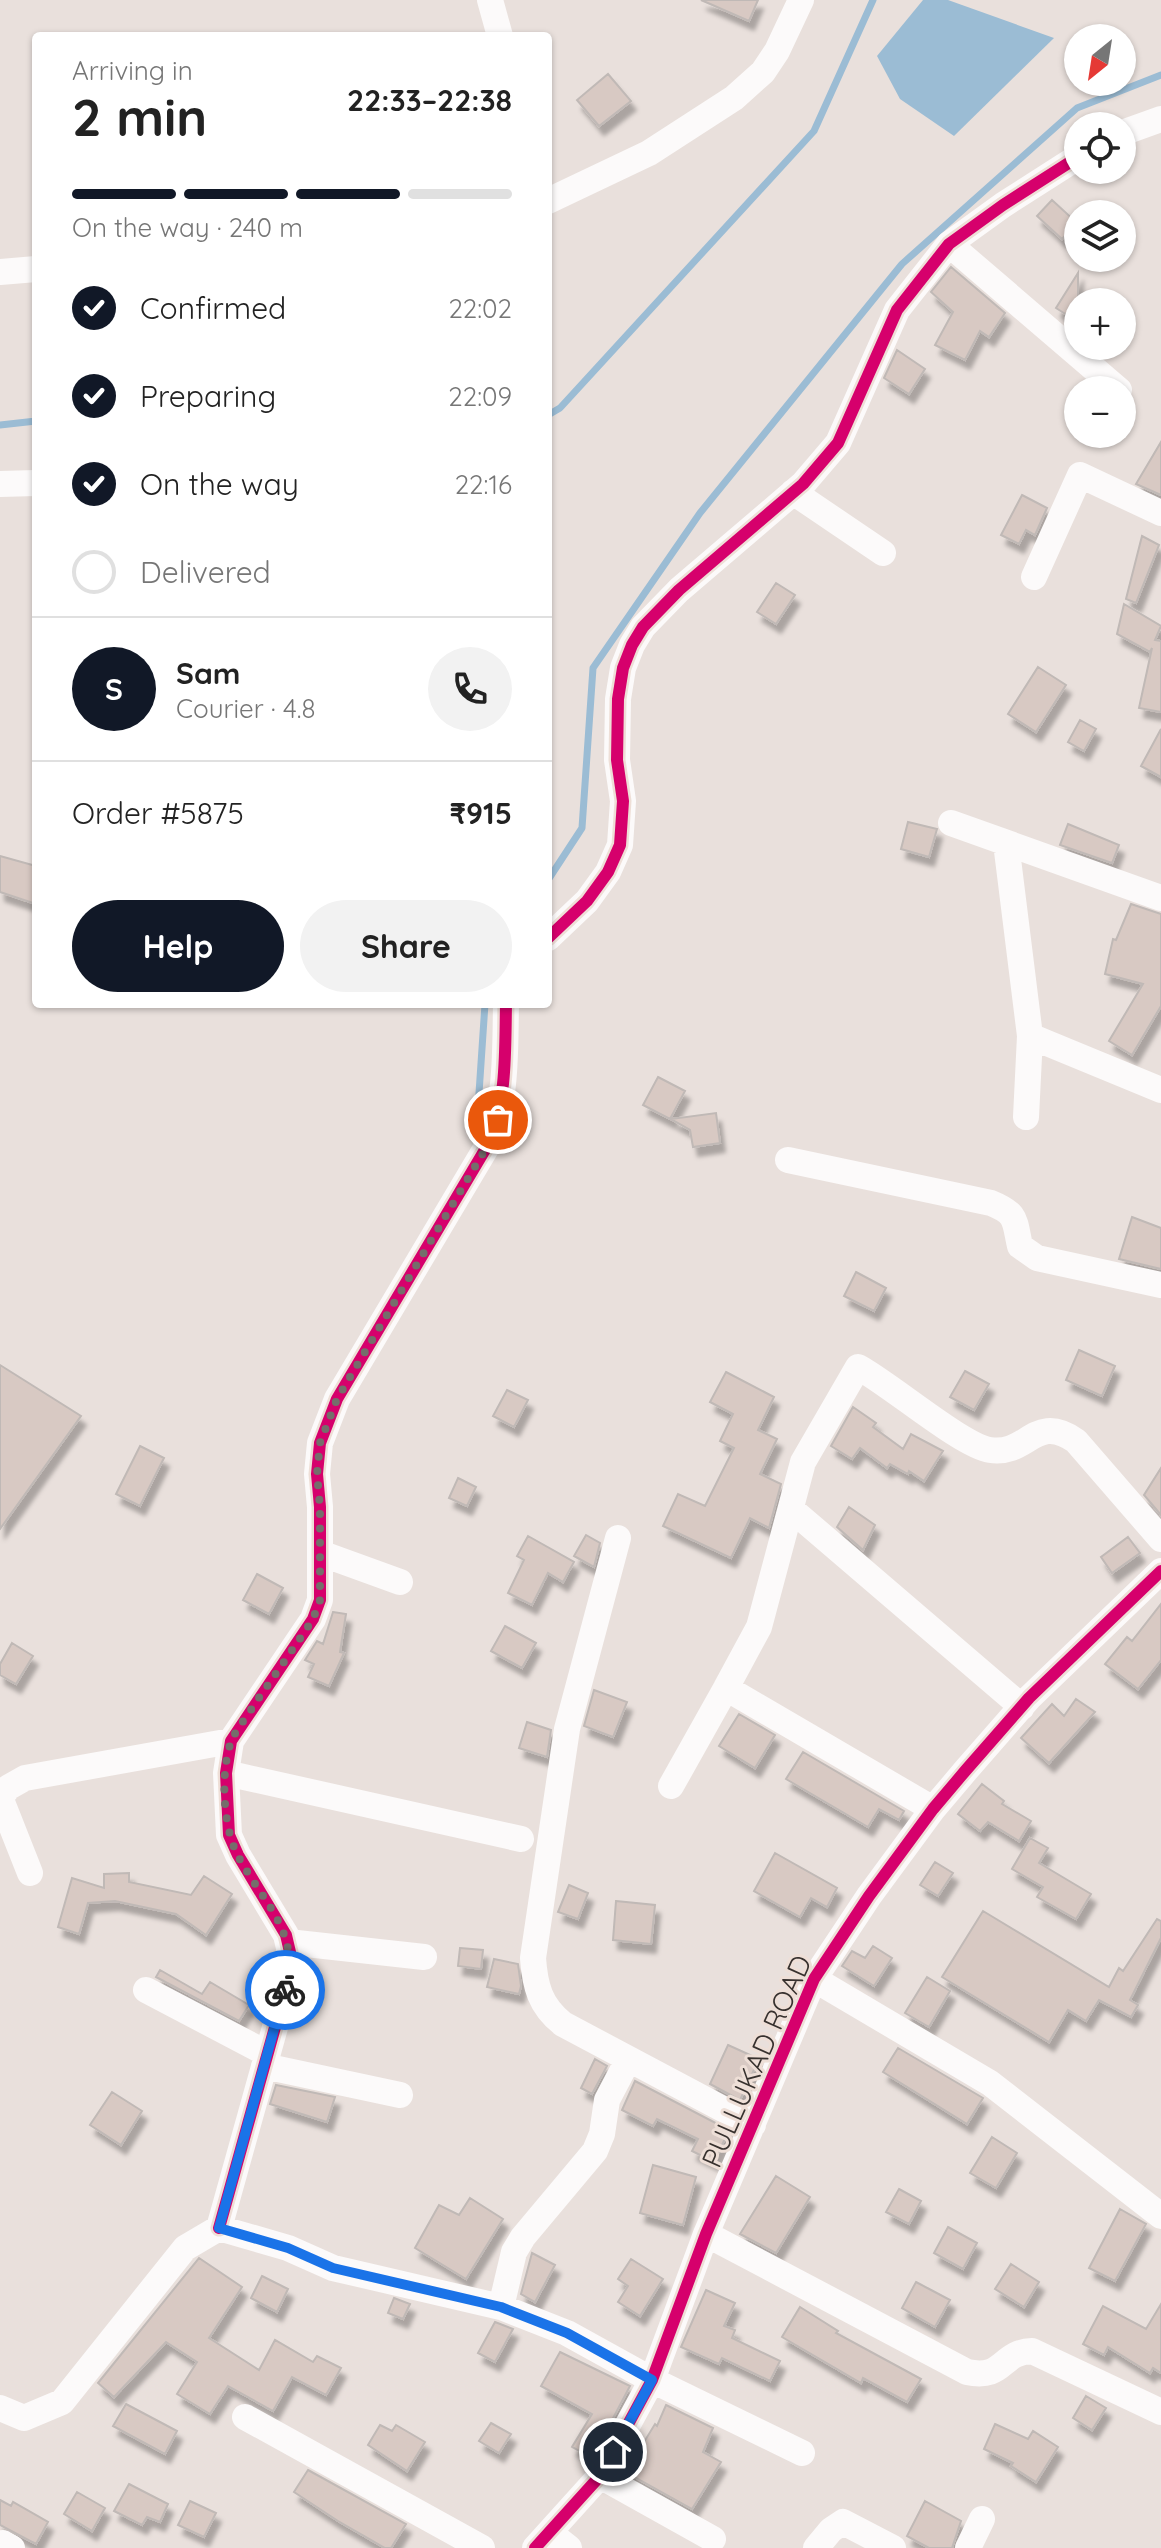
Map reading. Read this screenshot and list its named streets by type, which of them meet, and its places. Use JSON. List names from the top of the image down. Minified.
{"streets":{"street":["PULLUKAD ROAD"]},"north":"bottom left","page":{"map_buttons":["+","−"],"heading":["2 min","Arriving in","22:33–22:38"],"panel":["Sam","Courier · 4.8","Order #5875","₹915"],"bar":"On the way · 240 m","list":[["Confirmed","22:02"],["Preparing","22:09"],["On the way","22:16"],"Delivered"],"round":"S","buttons":["Help","Share"]}}
